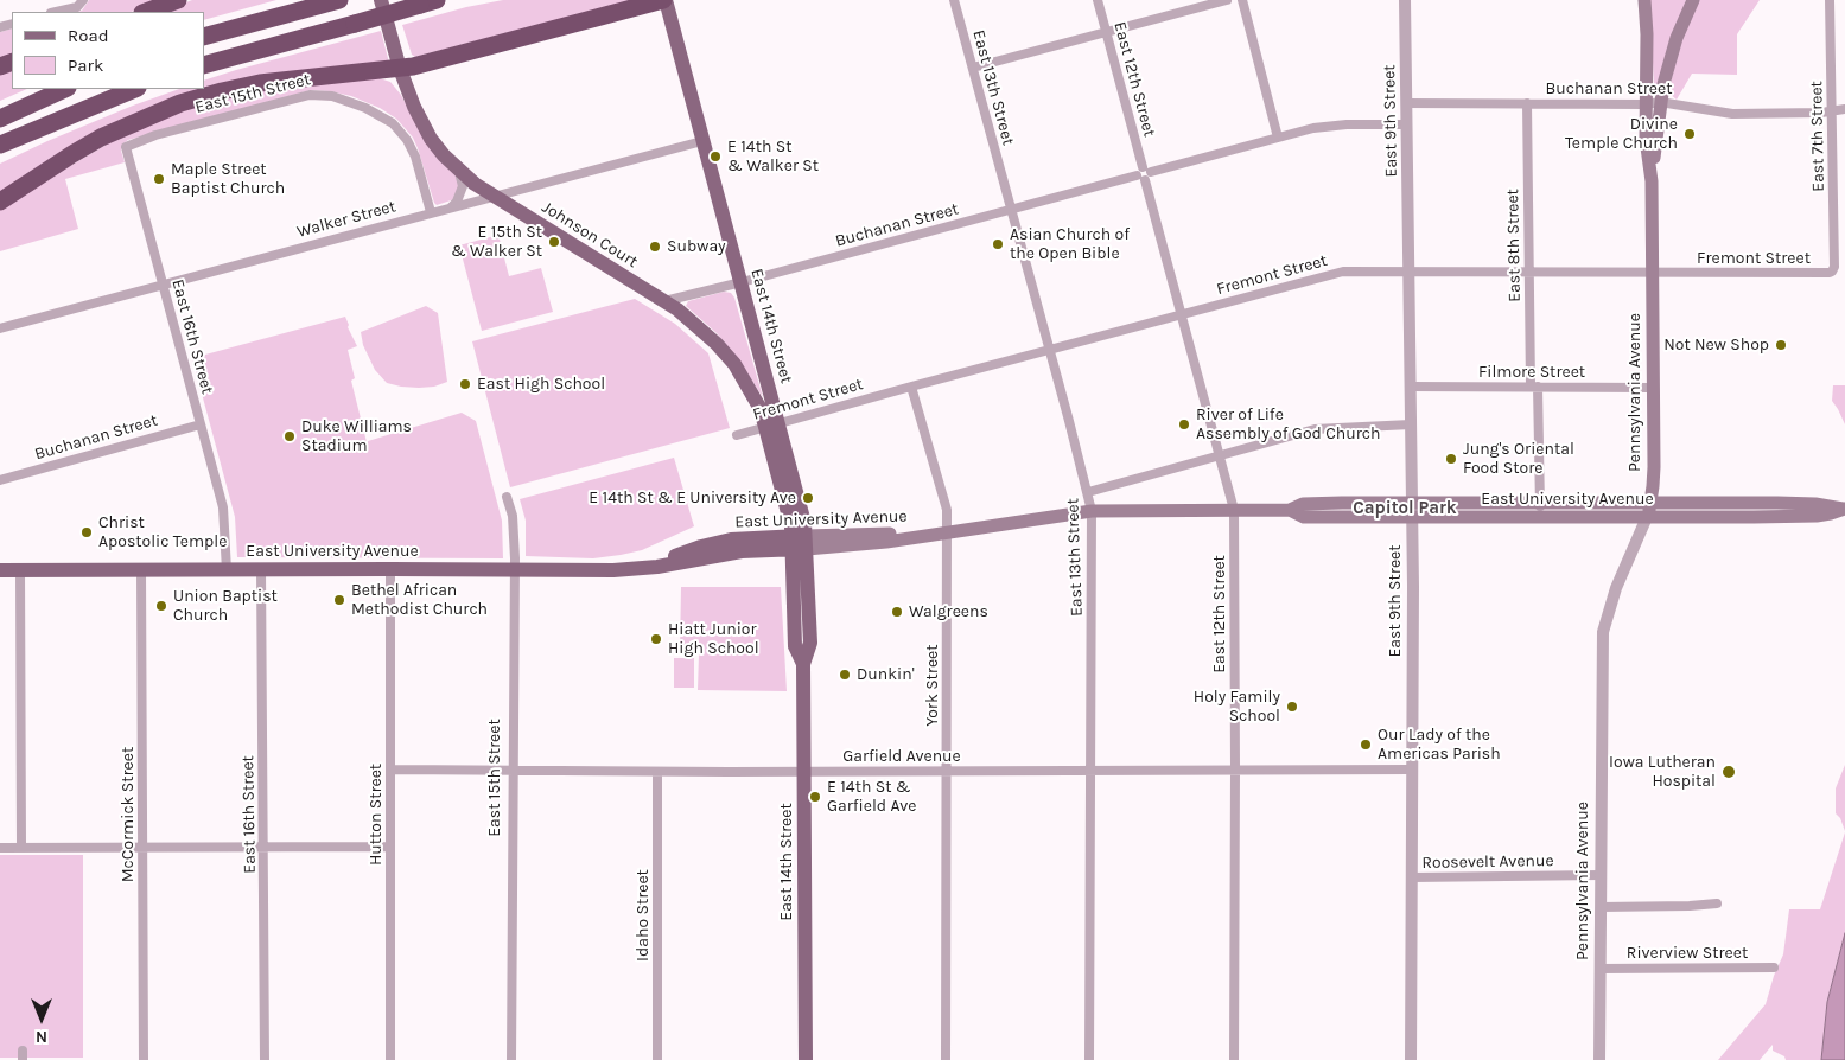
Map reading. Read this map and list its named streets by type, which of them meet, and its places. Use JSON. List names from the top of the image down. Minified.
{"streets":{"main road":["Johnson Court","East 14th Street","Pennsylvania Avenue","East University Avenue"],"street":["East 12th Street","East 13th Street","Buchanan Street","East 15th Street","East 9th Street","East 7th Street","Walker Street","East 8th Street","Fremont Street","East 16th Street","Filmore Street","York Street","Garfield Avenue","McCormick Street","Hutton Street","Roosevelt Avenue","Idaho Street","Riverview Street"]},"crossings":[["East 12th Street","Buchanan Street"],["East 12th Street","Fremont Street"],["East 12th Street","East University Avenue"],["East 12th Street","Garfield Avenue"],["East 13th Street","Buchanan Street"],["East 13th Street","Fremont Street"],["East 13th Street","East University Avenue"],["East 13th Street","Garfield Avenue"],["Buchanan Street","East 9th Street"],["Buchanan Street","East 7th Street"],["Buchanan Street","Johnson Court"],["Buchanan Street","East 8th Street"],["Buchanan Street","East 14th Street"],["Buchanan Street","East 16th Street"],["Buchanan Street","Pennsylvania Avenue"],["East 15th Street","Walker Street"],["East 15th Street","East 16th Street"],["East 15th Street","East University Avenue"],["East 15th Street","Garfield Avenue"],["East 9th Street","Fremont Street"],["East 9th Street","Filmore Street"],["East 9th Street","East University Avenue"],["East 9th Street","Garfield Avenue"],["East 9th Street","Roosevelt Avenue"],["East 7th Street","Fremont Street"],["Walker Street","Johnson Court"],["Walker Street","East 14th Street"],["Walker Street","East 16th Street"],["Johnson Court","Fremont Street"],["Johnson Court","East 14th Street"],["East 8th Street","Fremont Street"],["East 8th Street","Filmore Street"],["East 8th Street","East University Avenue"],["Fremont Street","East 14th Street"],["Fremont Street","Pennsylvania Avenue"],["Fremont Street","York Street"],["East 14th Street","East University Avenue"],["East 14th Street","Garfield Avenue"],["East 16th Street","East University Avenue"],["Filmore Street","Pennsylvania Avenue"],["Pennsylvania Avenue","East University Avenue"],["Pennsylvania Avenue","Roosevelt Avenue"],["Pennsylvania Avenue","Riverview Street"],["East University Avenue","York Street"],["East University Avenue","McCormick Street"],["East University Avenue","Hutton Street"],["York Street","Garfield Avenue"],["Garfield Avenue","Hutton Street"],["Garfield Avenue","Idaho Street"]],"districts":["Capitol Park"],"places":["Divine Temple Church","E 14th St & Walker St","Maple Street Baptist Church","E 15th St & Walker St","Asian Church of the Open Bible","Subway","Not New Shop","East High School","River of Life Assembly of God Church","Duke Williams Stadium","Jung's Oriental Food Store","E 14th St & E University Ave","Christ Apostolic Temple","Bethel African Methodist Church","Union Baptist Church","Walgreens","Hiatt Junior High School","Dunkin'","Holy Family School","Our Lady of the Americas Parish","Iowa Lutheran Hospital","E 14th St & Garfield Ave"],"legend":["Road","Park"],"north":"bottom"}
